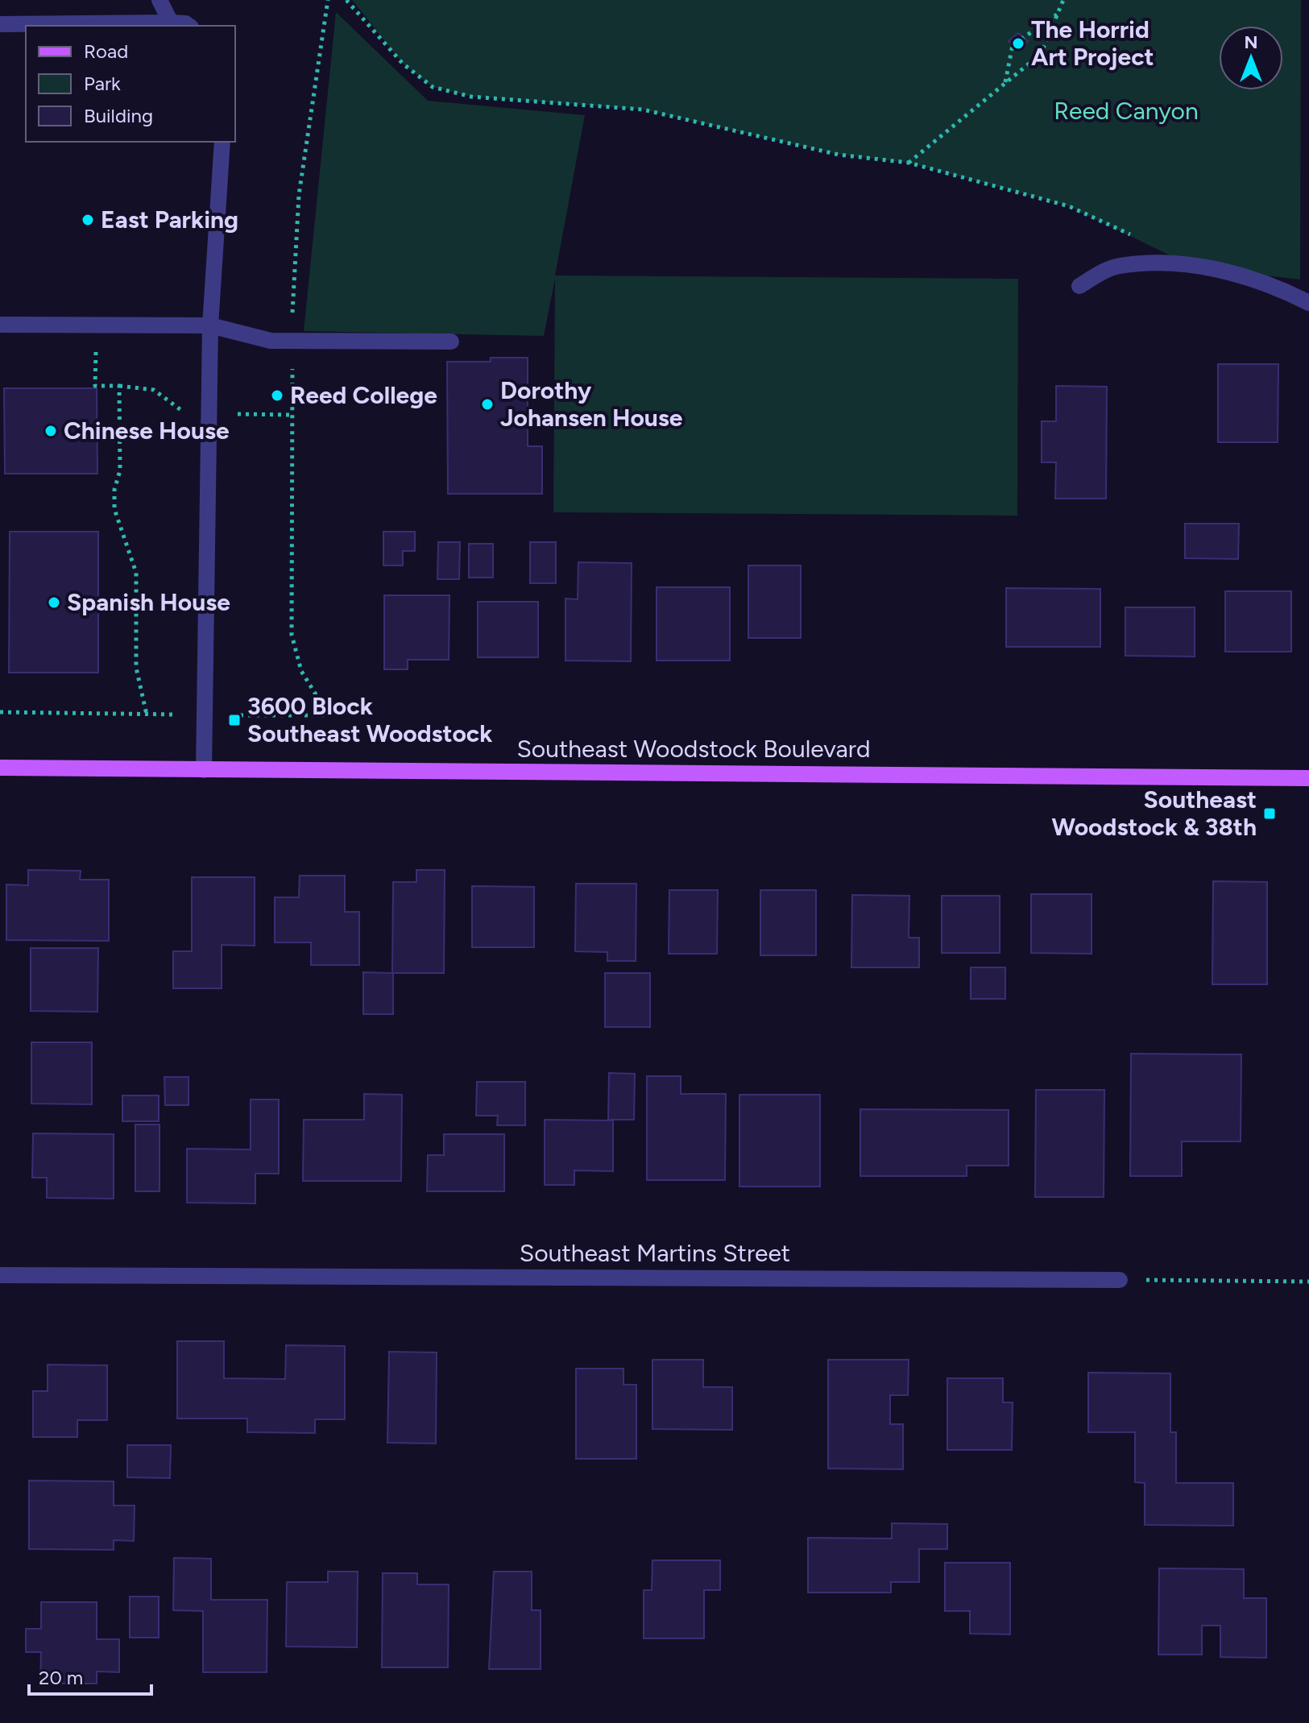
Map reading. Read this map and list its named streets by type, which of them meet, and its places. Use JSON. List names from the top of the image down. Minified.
{"streets":{"main road":["Southeast Woodstock Boulevard"],"street":["Southeast Martins Street"]},"parks":["Reed Canyon"],"places":{"other":["The Horrid Art Project","East Parking","Reed College","Dorothy Johansen House","Chinese House","Spanish House"],"transit":["3600 Block Southeast Woodstock","Southeast Woodstock & 38th"]},"legend":["Road","Park","Building"],"scale_bar":"20 m","north":"top"}
